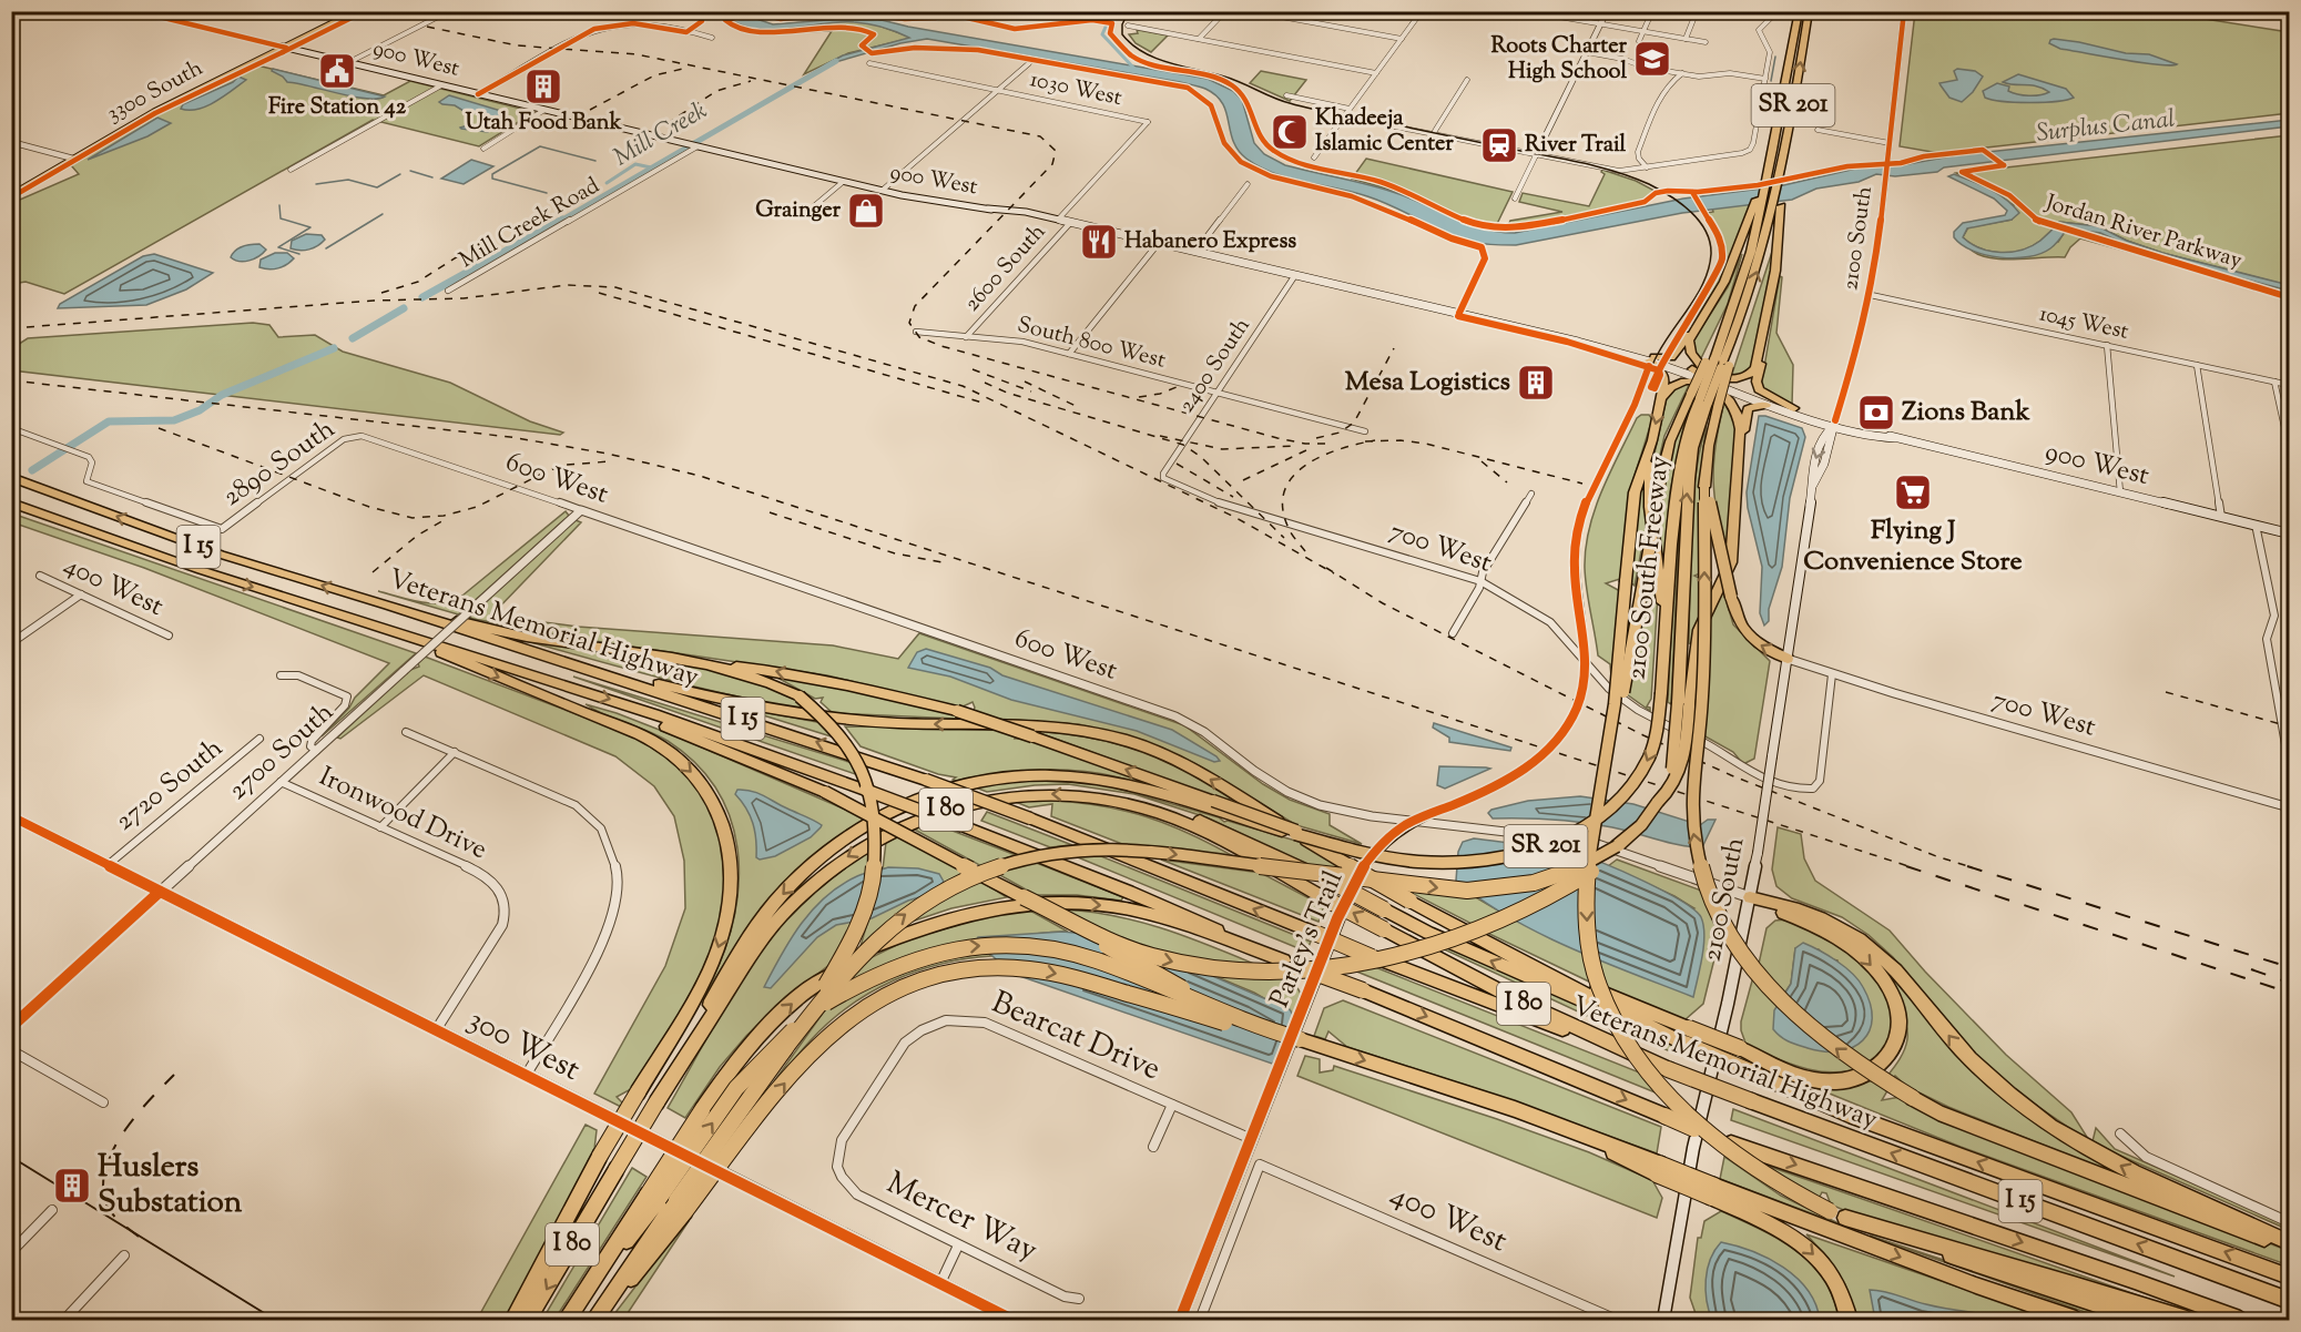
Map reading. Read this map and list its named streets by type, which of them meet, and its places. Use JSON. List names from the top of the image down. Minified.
{"streets":{"highway":["SR 201","I 15","2100 South Freeway","Veterans Memorial Highway","I 80"],"main road":["900 West","3300 South","2100 South","300 West"],"street":["1030 West","Mill Creek Road","2600 South","1045 West","South 800 West","2400 South","2890 South","600 West","700 West","400 West","2700 South","2720 South","Ironwood Drive","Bearcat Drive","Mercer Way"],"cycle path":["Jordan River Parkway","Parley's Trail"]},"crossings":[["900 West","1030 West"],["900 West","3300 South"],["900 West","Mill Creek Road"],["900 West","2100 South"],["900 West","2600 South"],["900 West","2400 South"],["SR 201","2100 South Freeway"],["2100 South","1045 West"],["2100 South","600 West"],["2100 South","700 West"],["2600 South","South 800 West"],["South 800 West","2400 South"],["2400 South","700 West"],["2890 South","600 West"],["600 West","2700 South"],["Veterans Memorial Highway","I 80"],["2700 South","Ironwood Drive"],["2700 South","300 West"],["2720 South","300 West"],["Ironwood Drive","300 West"],["Bearcat Drive","Mercer Way"]],"water":["Surplus Canal","Mill Creek"],"places":{"school or university":["Roots Charter High School"],"public building":["Fire Station 42"],"building":["Utah Food Bank","Mesa Logistics","Huslers Substation"],"mosque":["Khadeeja Islamic Center"],"station":["River Trail"],"shop":["Grainger"],"restaurant":["Habanero Express"],"bank":["Zions Bank"],"supermarket":["Flying J Convenience Store"]}}
